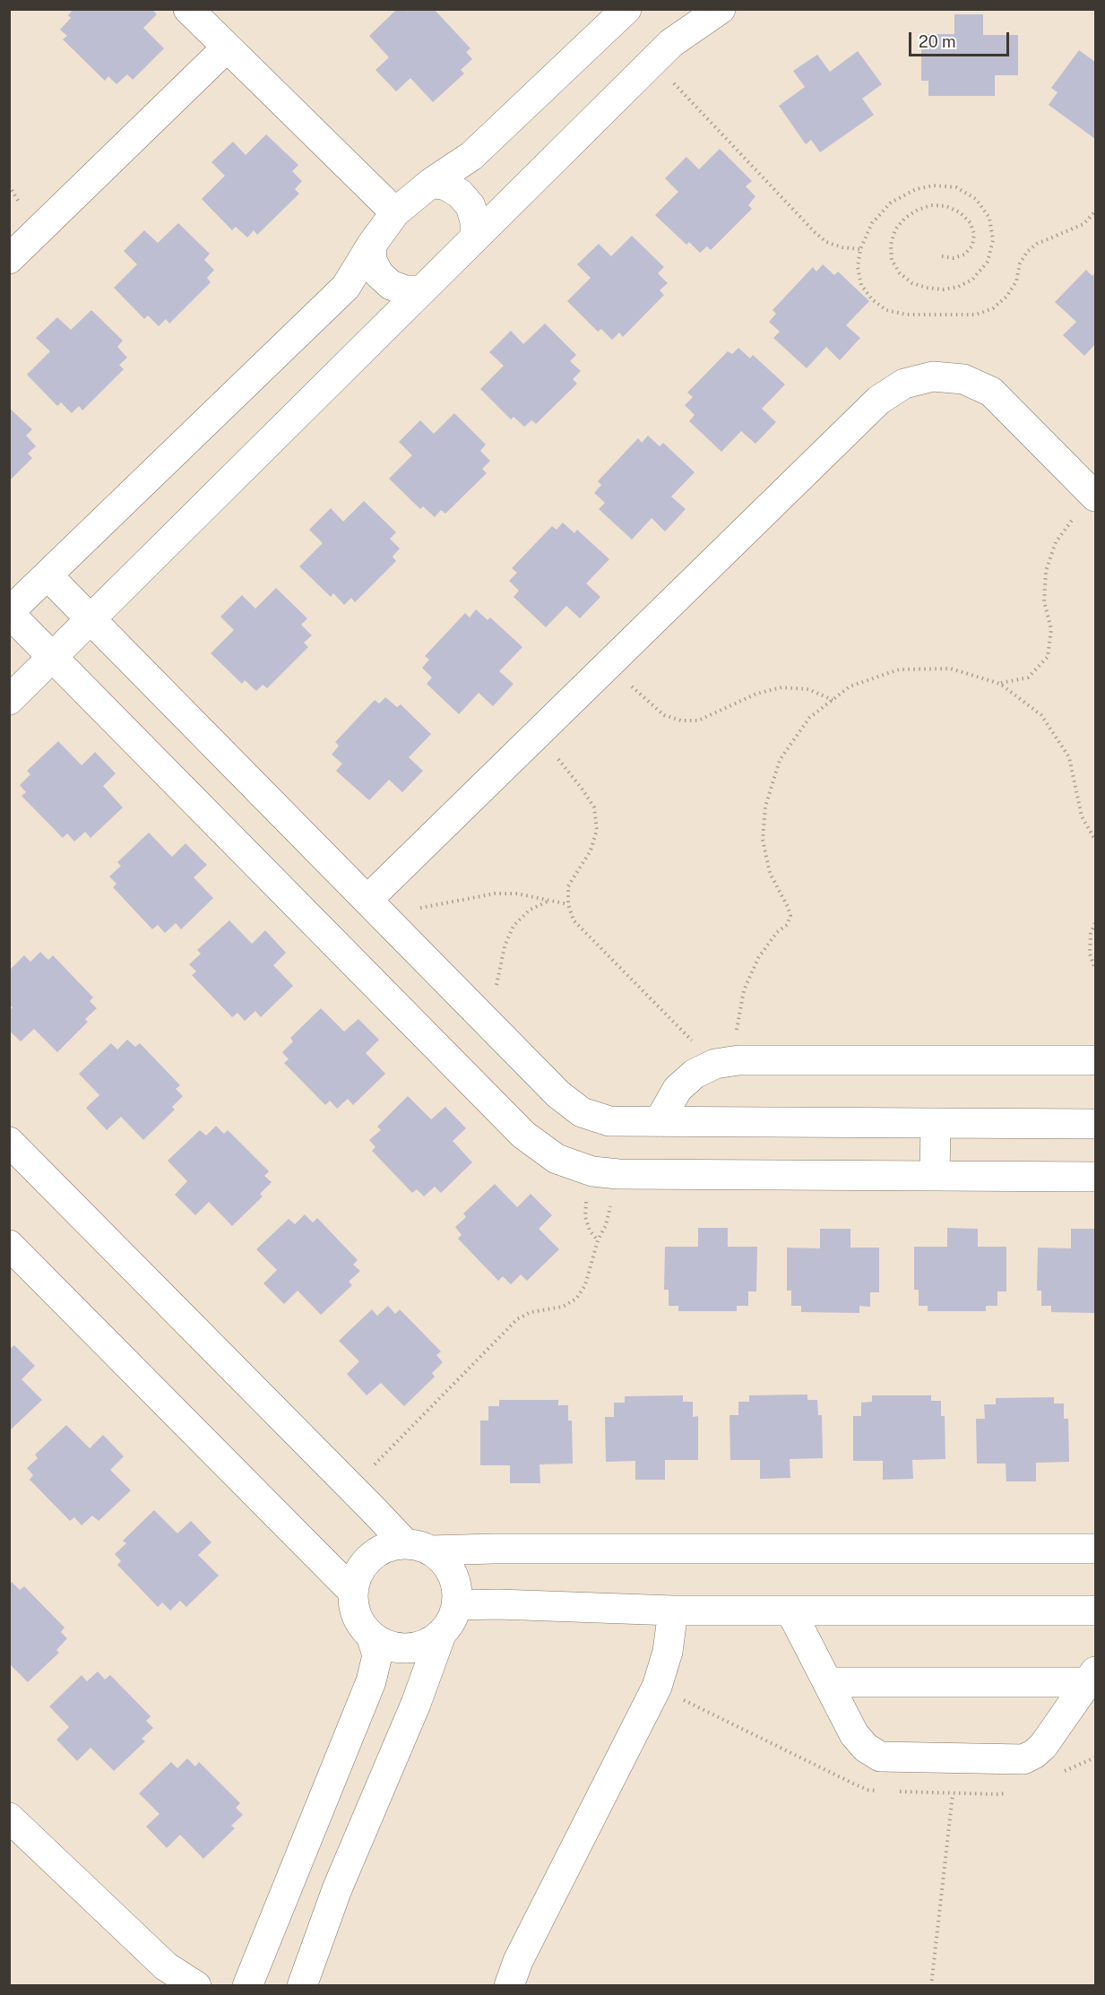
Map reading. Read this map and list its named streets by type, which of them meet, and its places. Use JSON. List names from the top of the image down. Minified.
{"scale_bar":"20 m"}
